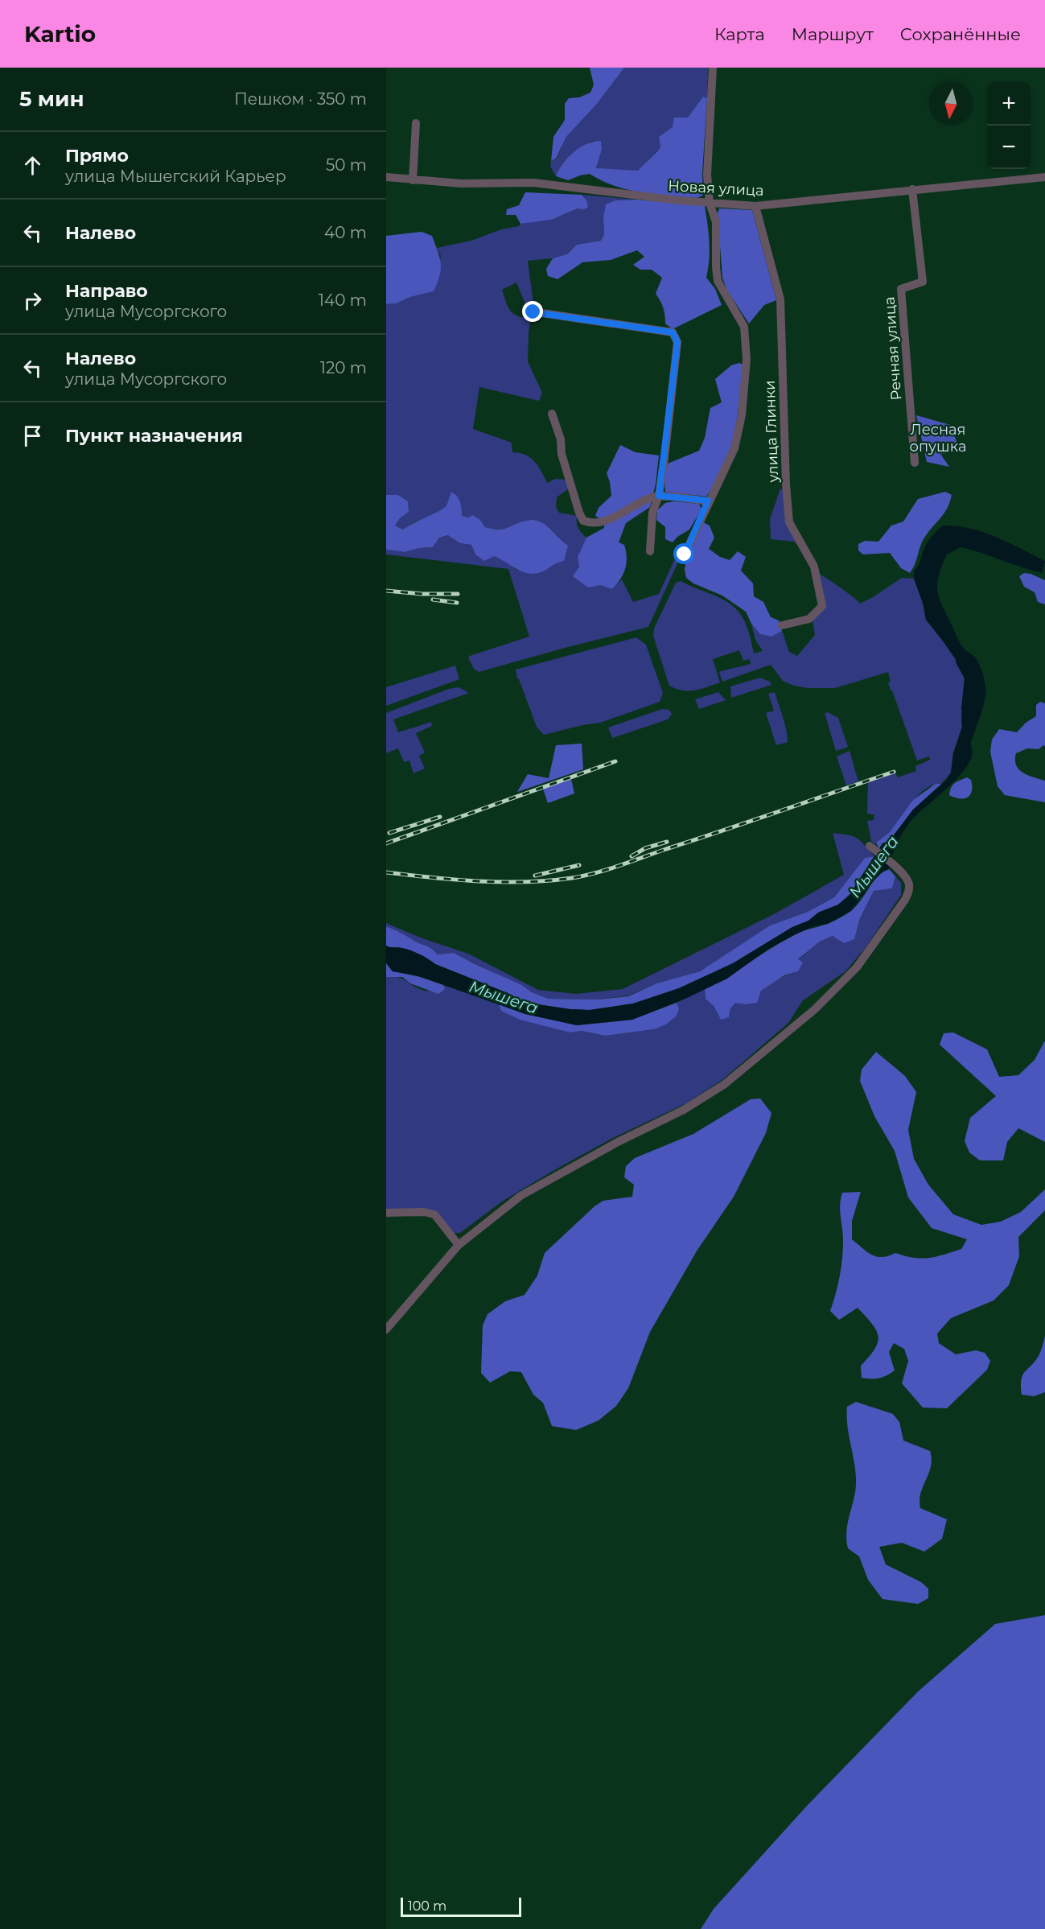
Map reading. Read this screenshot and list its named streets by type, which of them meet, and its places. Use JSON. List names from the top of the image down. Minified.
{"streets":{"street":["Новая улица","Речная улица","улица Глинки"]},"crossings":[["Новая улица","Речная улица"],["Новая улица","улица Глинки"]],"water":["Мышега"],"parks":["Лесная опушка"],"scale_bar":"100 m","north":"bottom","page":{"header":"Kartio","nav":["Карта","Маршрут","Сохранённые"],"heading":["5 мин","Пешком · 350 m"],"map_buttons":["+","−"],"list":[["Прямо","улица Мышегский Карьер","50 m"],["Налево","40 m"],["Направо","улица Мусоргского","140 m"],["Налево","улица Мусоргского","120 m"],"Пункт назначения"],"scale":"100 m"}}
